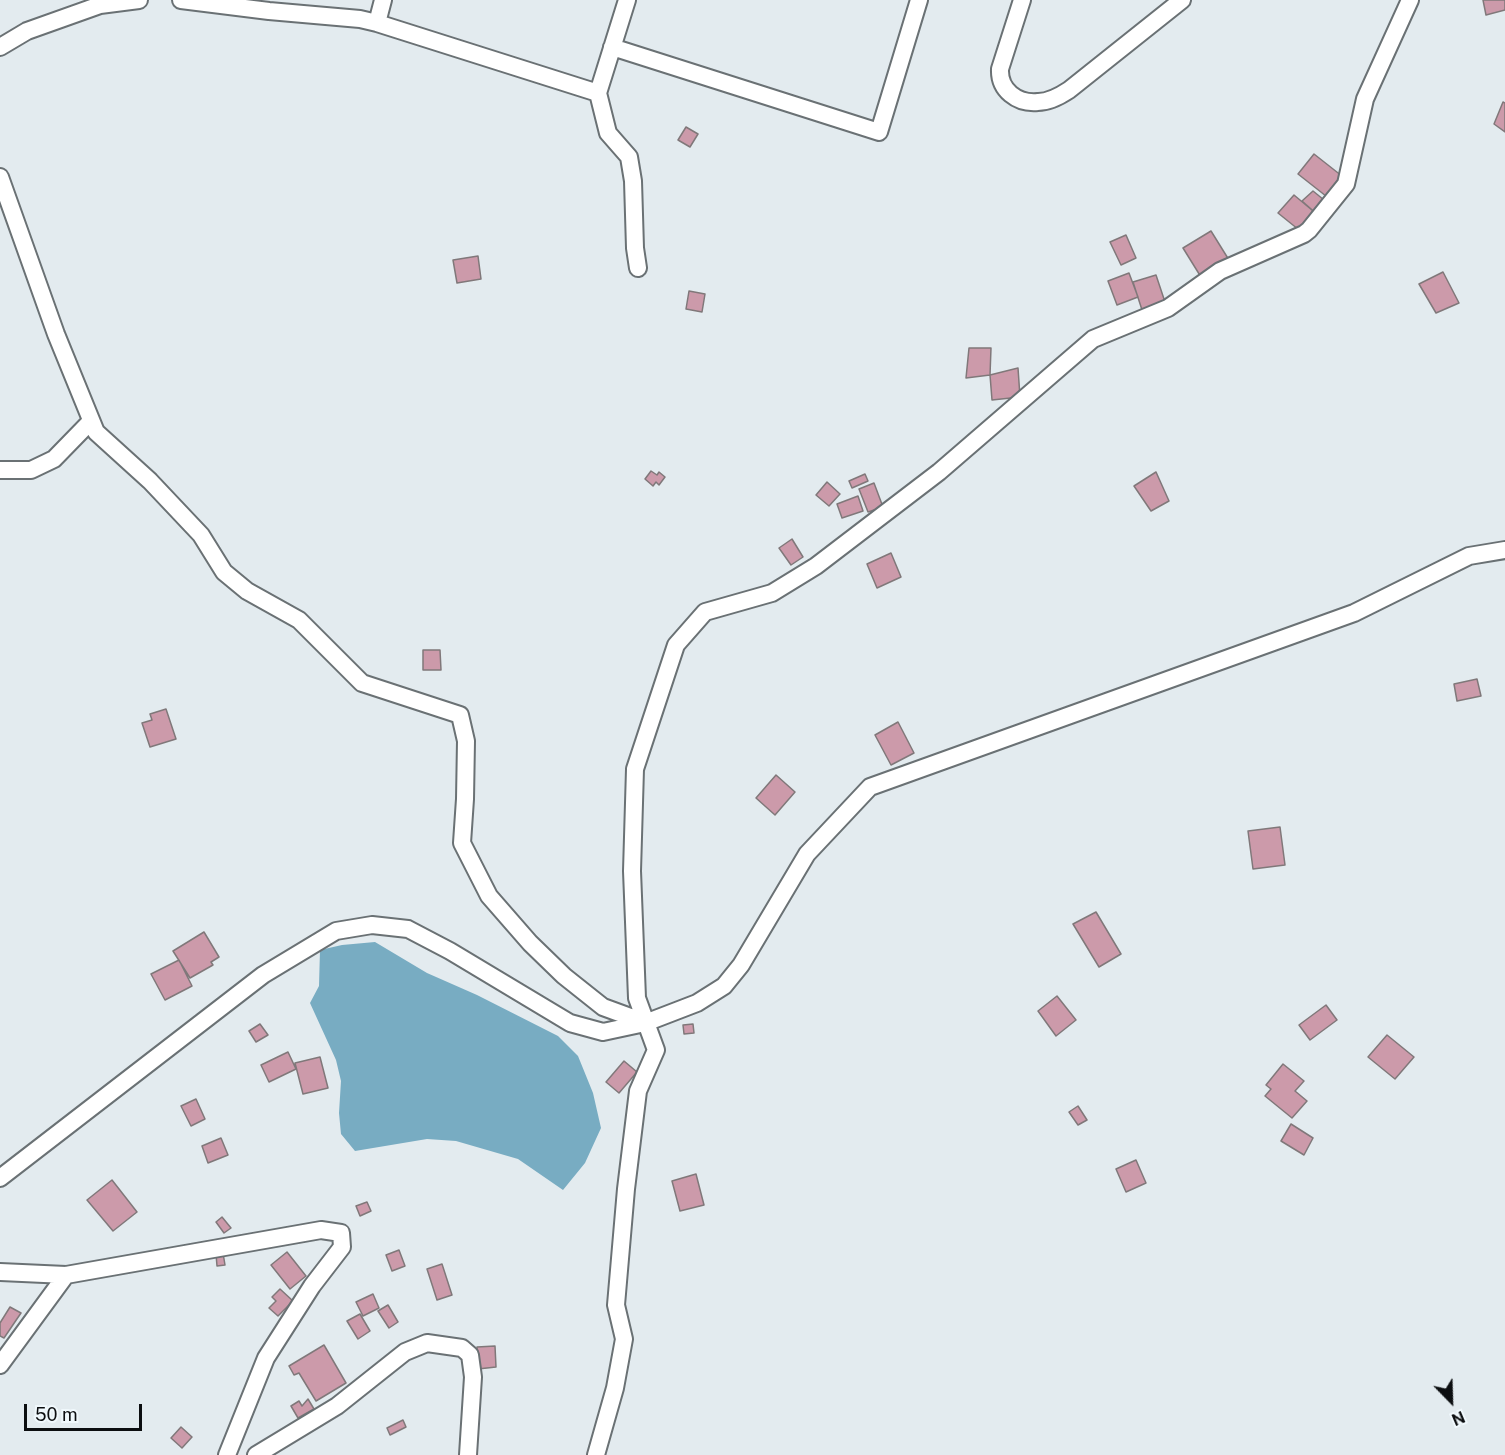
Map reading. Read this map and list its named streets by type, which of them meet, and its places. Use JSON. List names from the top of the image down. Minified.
{"scale_bar":"50 m","north":"bottom right"}
